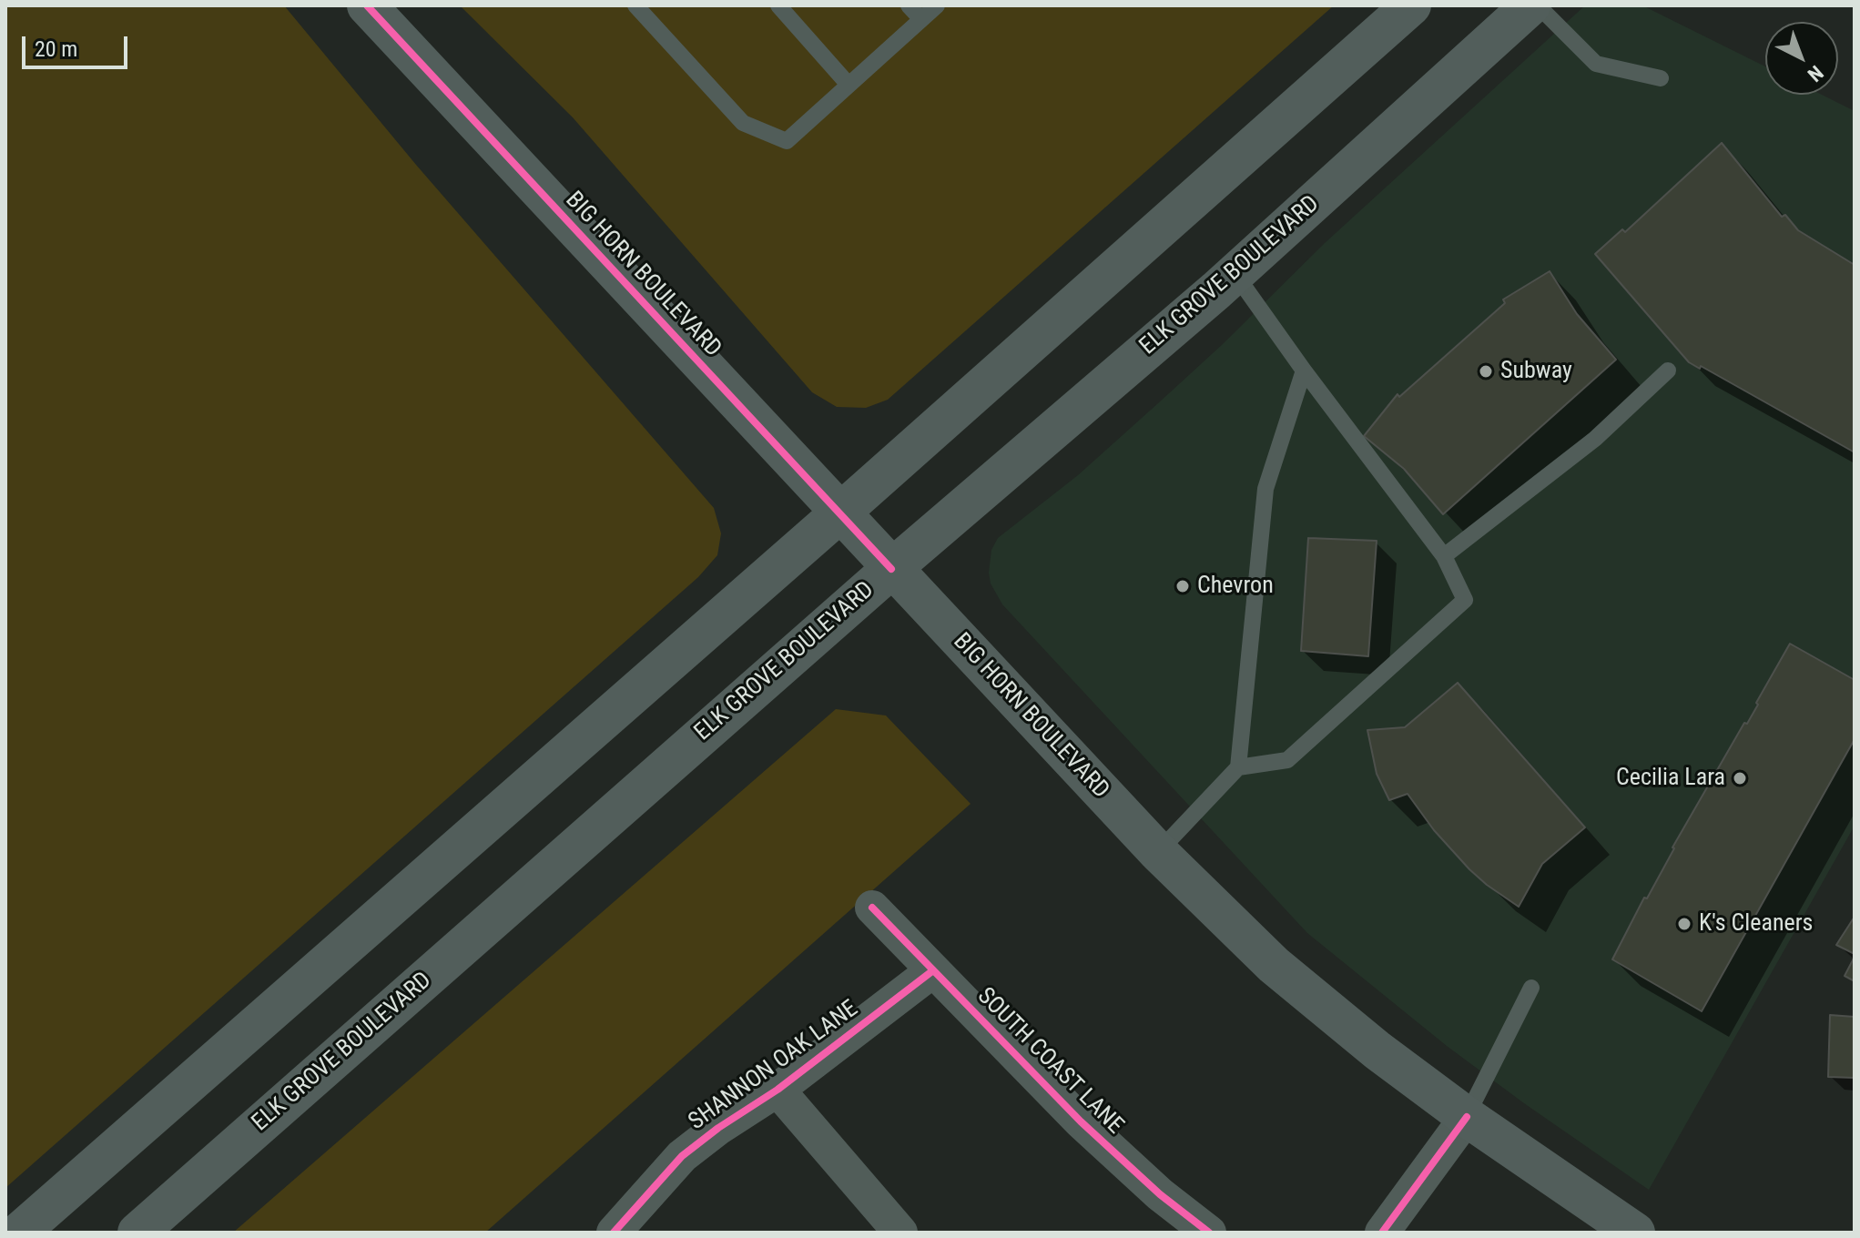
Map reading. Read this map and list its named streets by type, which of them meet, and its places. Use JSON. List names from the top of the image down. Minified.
{"streets":{"main road":["BIG HORN BOULEVARD","ELK GROVE BOULEVARD"],"street":["SOUTH COAST LANE","SHANNON OAK LANE"]},"crossings":[["BIG HORN BOULEVARD","ELK GROVE BOULEVARD"],["SOUTH COAST LANE","SHANNON OAK LANE"]],"places":["Subway","Chevron","Cecilia Lara","K's Cleaners"],"scale_bar":"20 m","north":"bottom right"}
